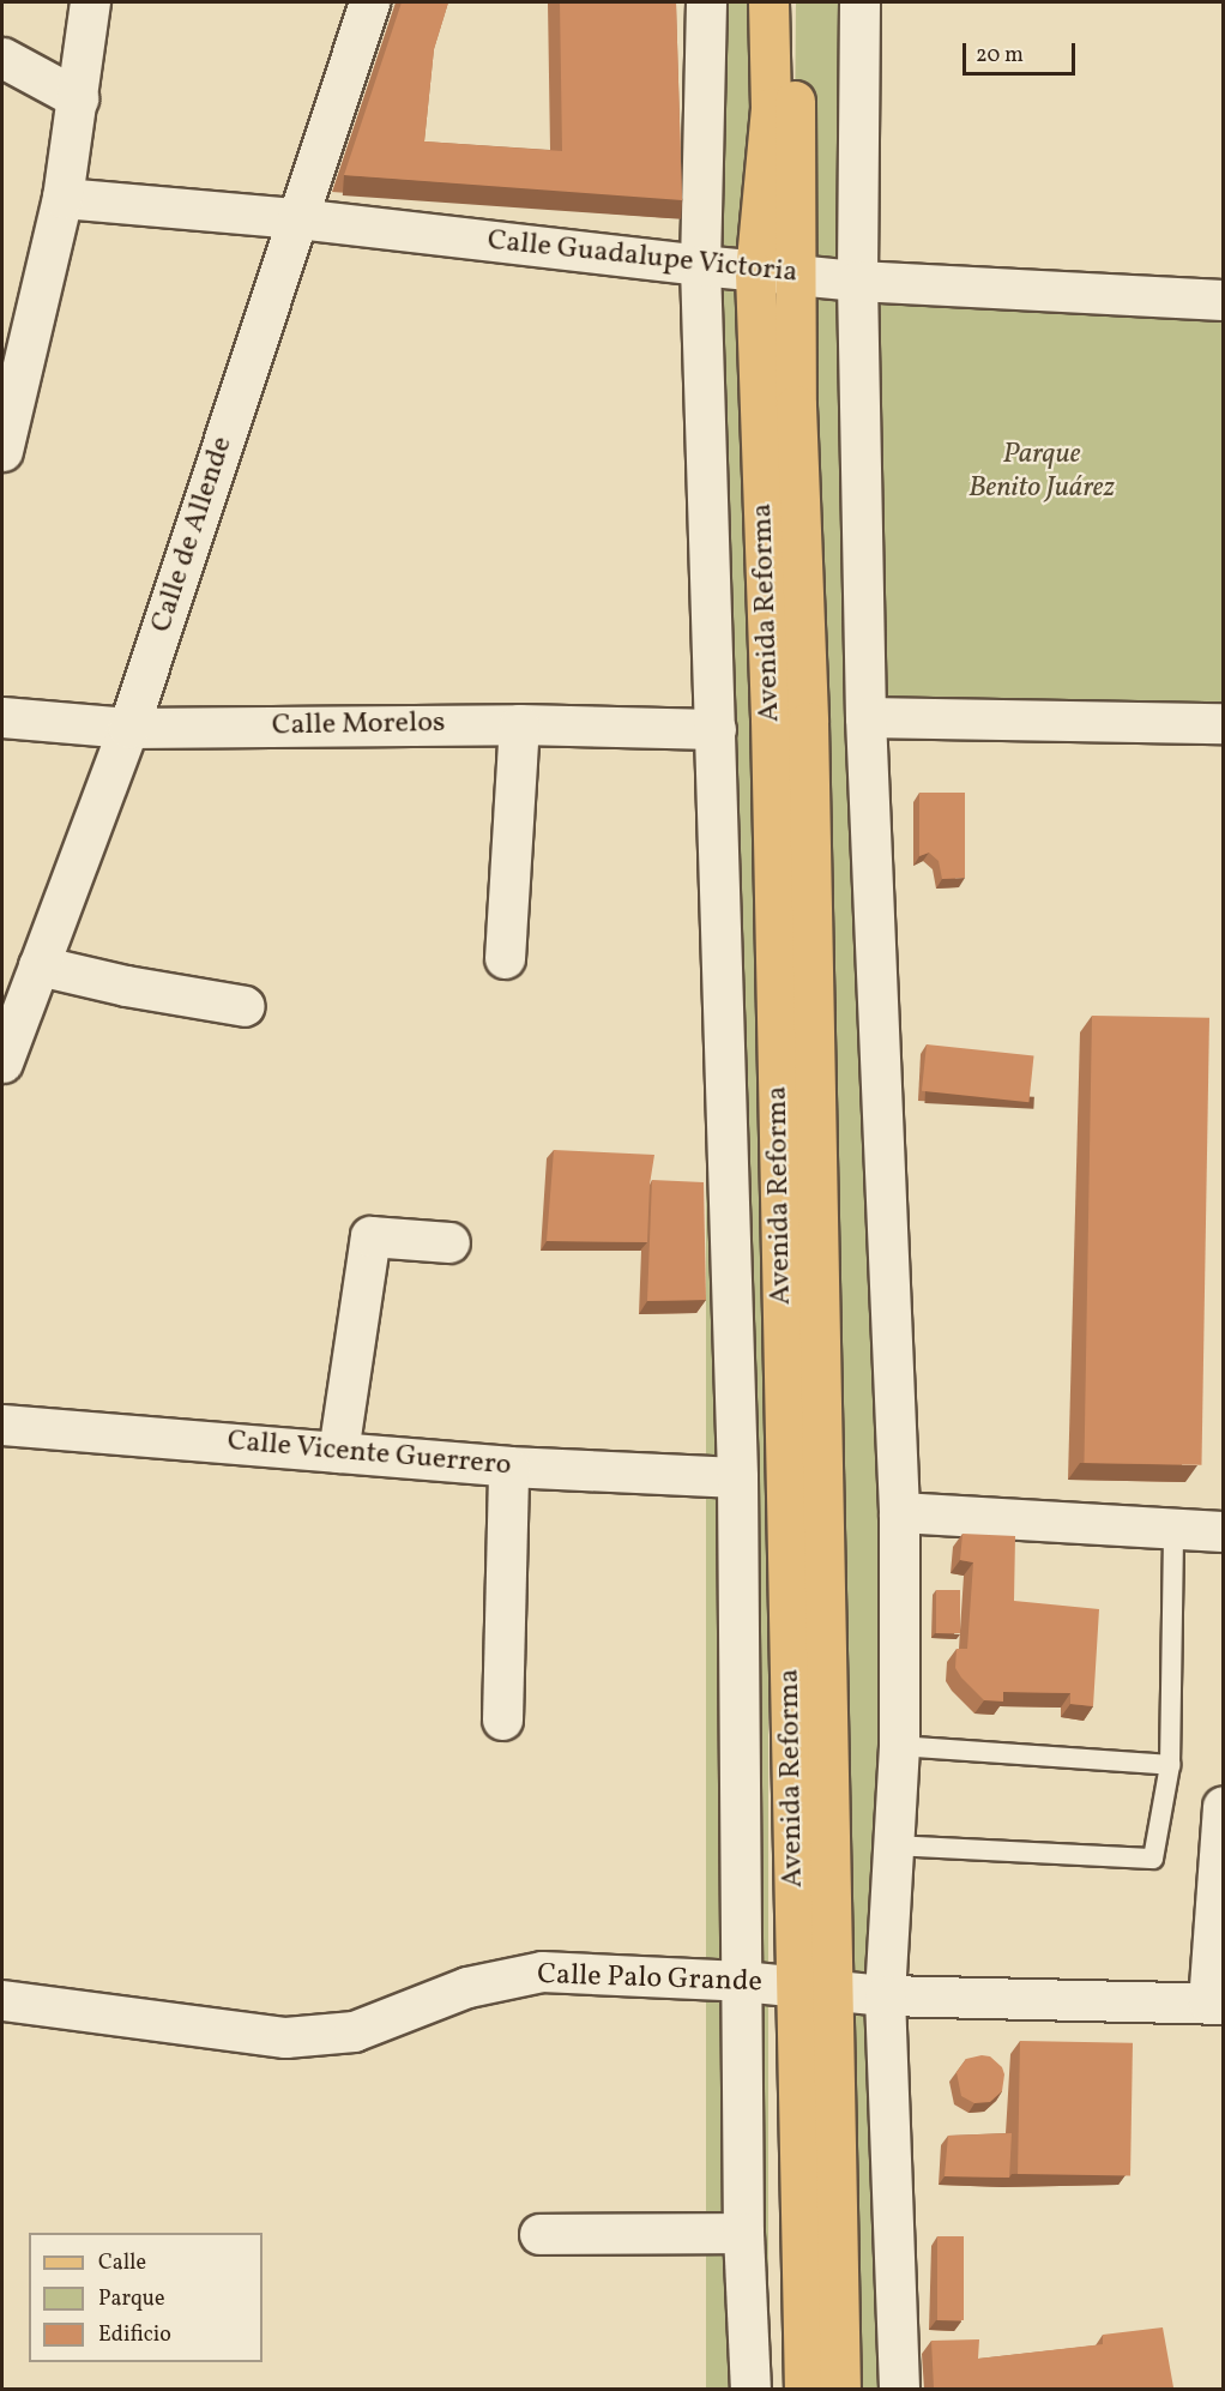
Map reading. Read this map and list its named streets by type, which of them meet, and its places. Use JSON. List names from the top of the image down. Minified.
{"streets":{"main road":["Avenida Reforma"],"street":["Calle Guadalupe Victoria","Calle de Allende","Calle Morelos","Calle Vicente Guerrero","Calle Palo Grande"]},"crossings":[["Calle Guadalupe Victoria","Calle de Allende"],["Calle Guadalupe Victoria","Avenida Reforma"],["Calle de Allende","Calle Morelos"],["Avenida Reforma","Calle Palo Grande"]],"parks":["Parque Benito Juárez"],"legend":["Calle","Parque","Edificio"],"scale_bar":"20 m"}
